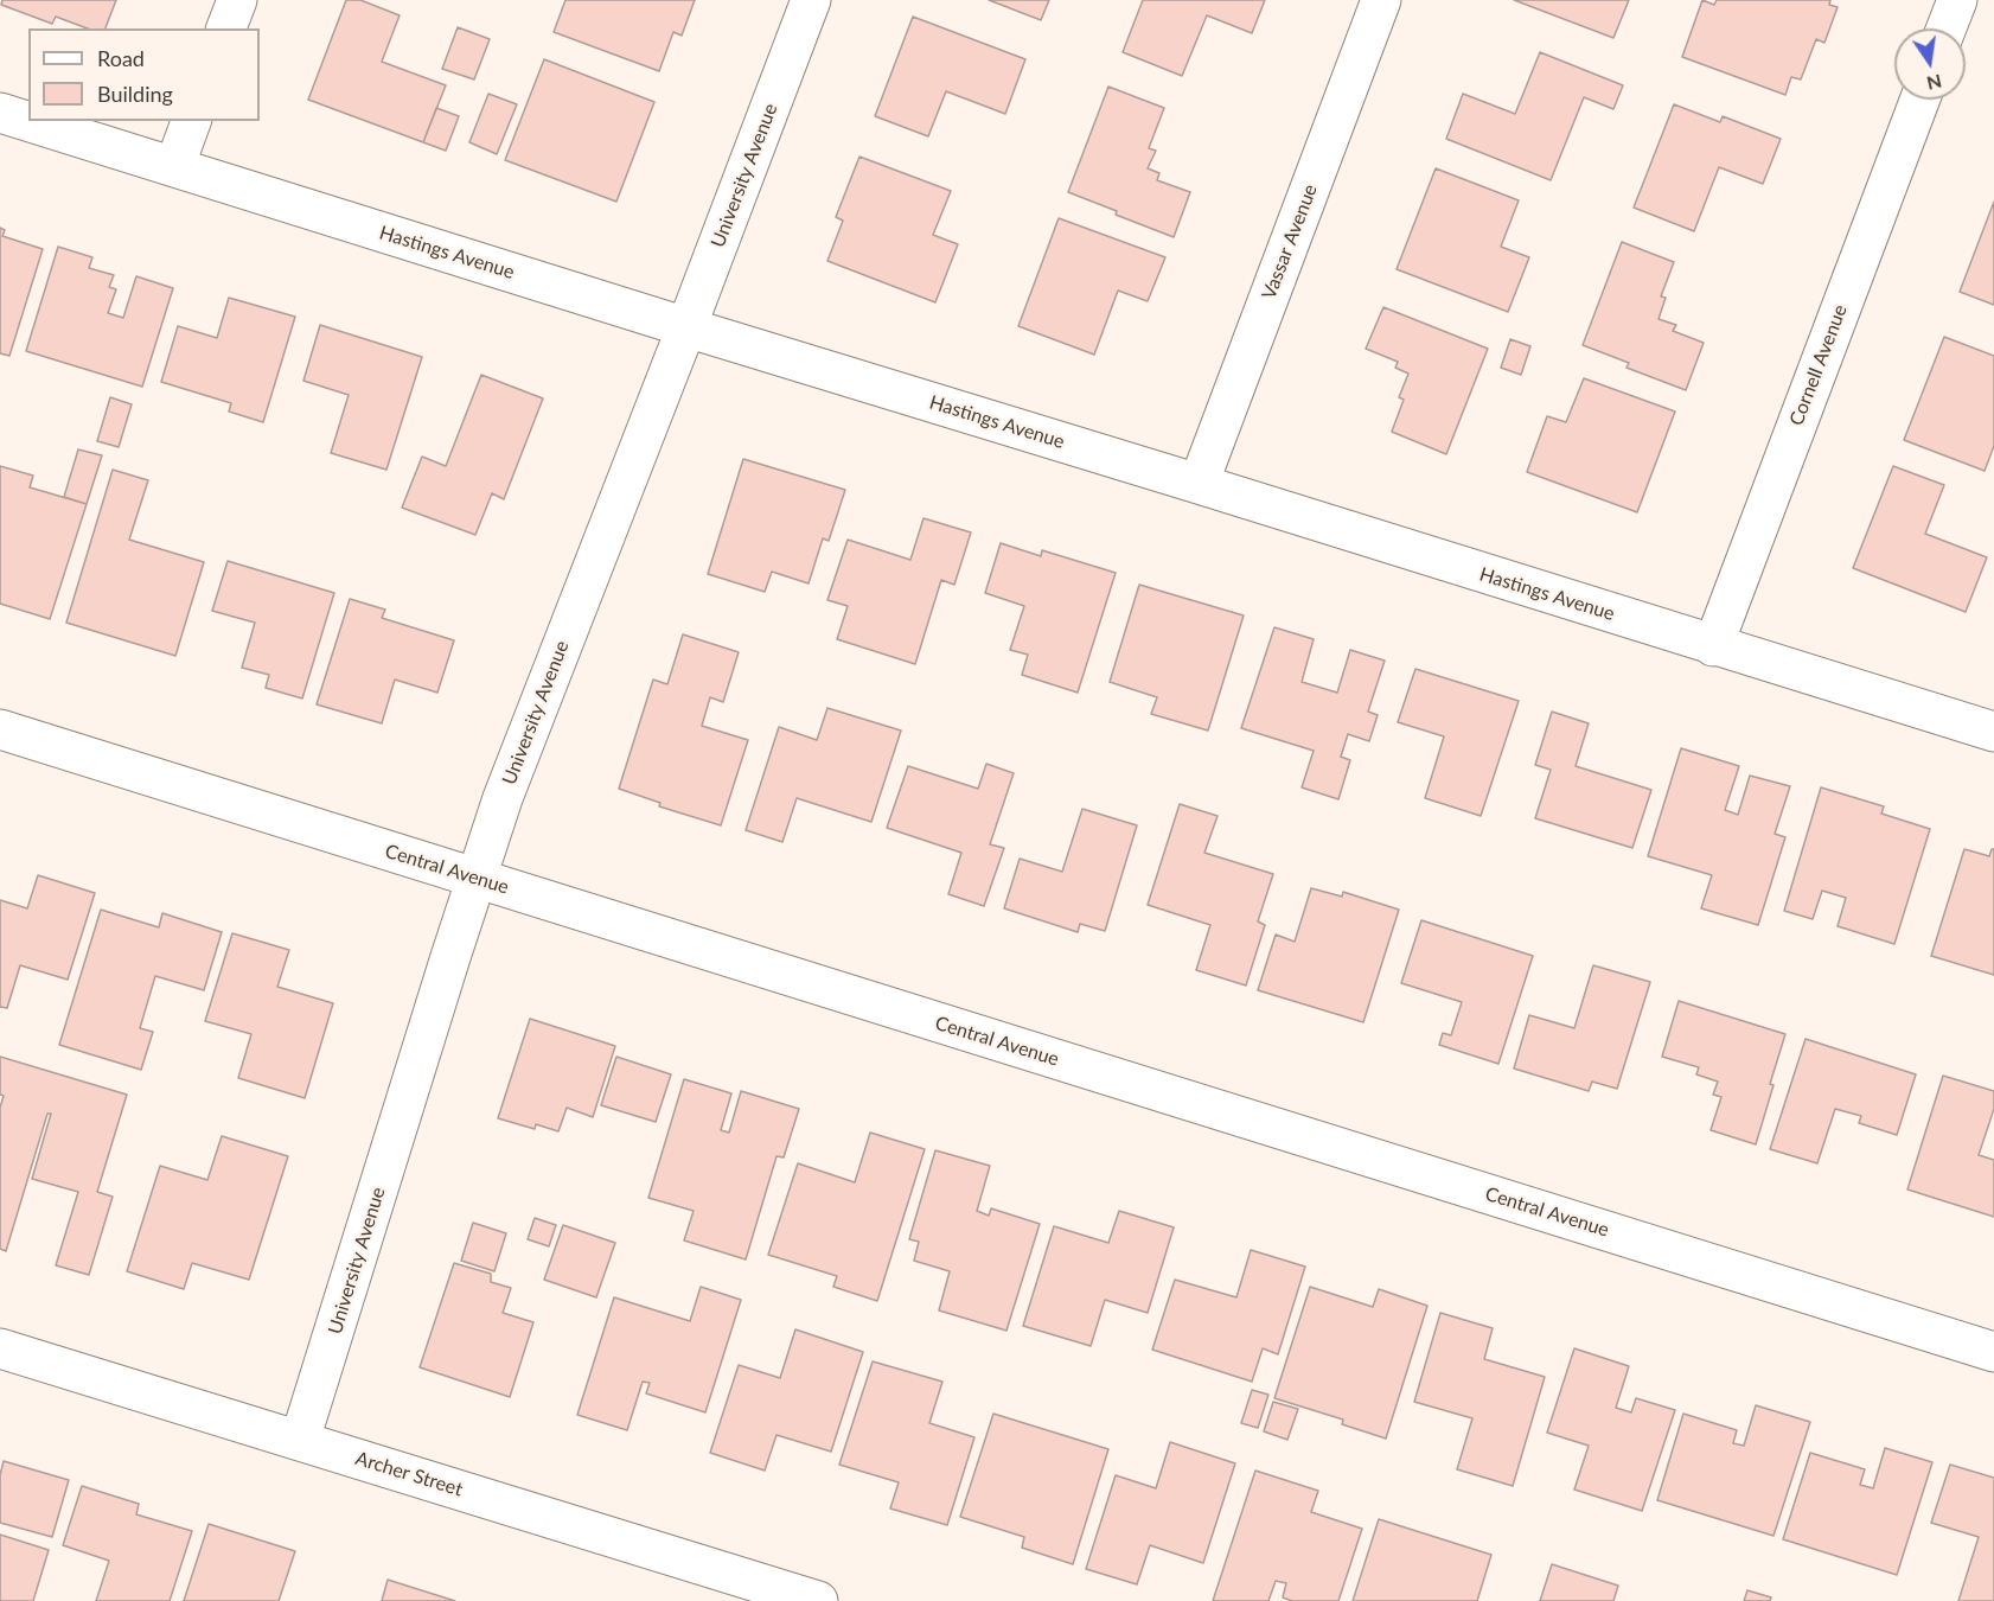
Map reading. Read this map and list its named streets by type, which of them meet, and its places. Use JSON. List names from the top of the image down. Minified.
{"streets":{"street":["University Avenue","Vassar Avenue","Hastings Avenue","Cornell Avenue","Central Avenue","Archer Street"]},"crossings":[["University Avenue","Hastings Avenue"],["University Avenue","Central Avenue"],["University Avenue","Archer Street"],["Vassar Avenue","Hastings Avenue"],["Hastings Avenue","Cornell Avenue"]],"legend":["Road","Building"],"north":"bottom"}
